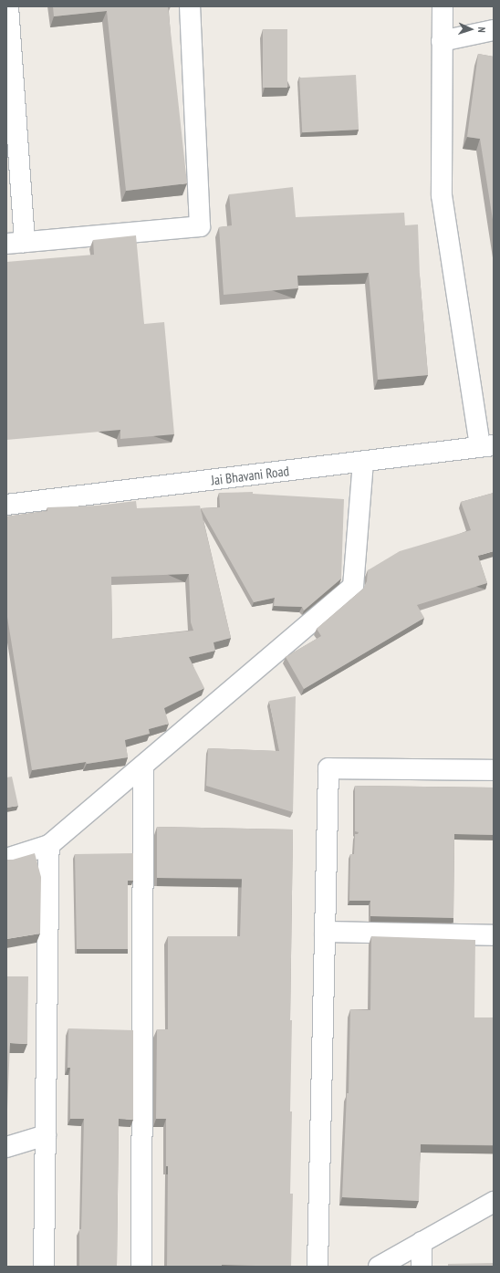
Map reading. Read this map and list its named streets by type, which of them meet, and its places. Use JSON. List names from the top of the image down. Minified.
{"streets":{"street":["Jai Bhavani Road"]},"north":"right"}
